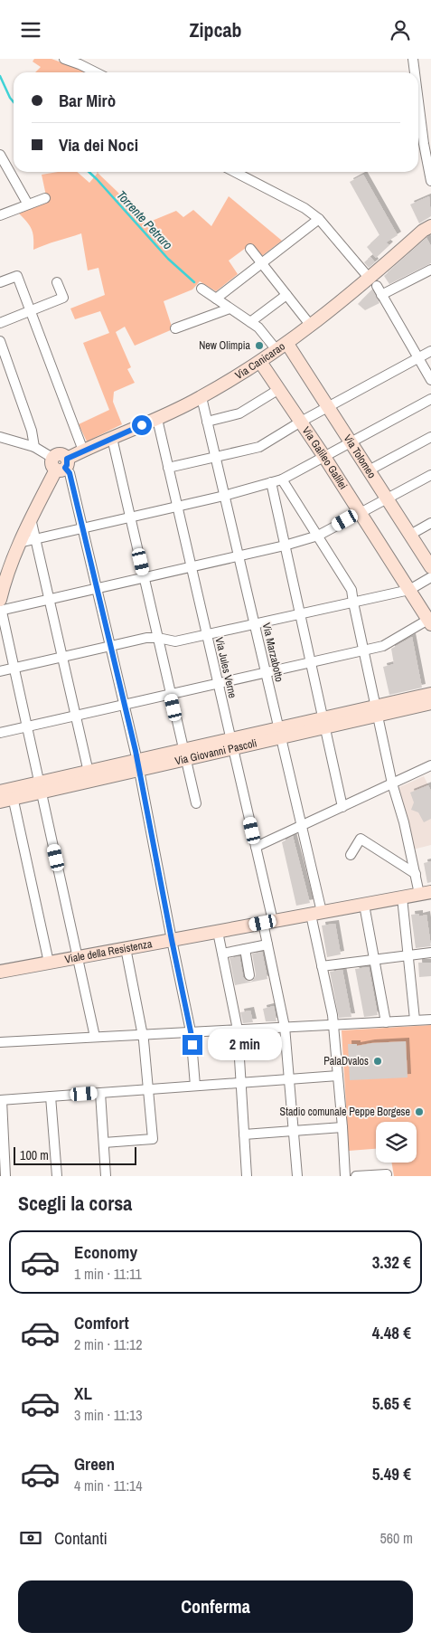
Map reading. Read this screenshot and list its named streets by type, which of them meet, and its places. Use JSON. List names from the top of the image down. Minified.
{"streets":{"street":["Via Canicarao","Via Tolomeo","Via Galileo Galilei","Via Marzabotto","Via Jules Verne","Via Giovanni Pascoli","Viale della Resistenza"]},"crossings":[["Via Canicarao","Via Tolomeo"],["Via Canicarao","Via Galileo Galilei"],["Via Canicarao","Via Marzabotto"],["Via Canicarao","Via Jules Verne"],["Via Marzabotto","Via Giovanni Pascoli"],["Via Marzabotto","Viale della Resistenza"],["Via Jules Verne","Via Giovanni Pascoli"],["Via Jules Verne","Viale della Resistenza"]],"water":["Torrente Petraro"],"places":["New Olimpia","PalaDvalos","Stadio comunale Peppe Borgese"],"scale_bar":"100 m","page":{"header":"Zipcab","banner":["Bar Mirò","Via dei Noci"],"bubble":"2 min","scale":"100 m","heading":"Scegli la corsa","list":[{"name":"Economy","note":"1 min · 11:11","value":"3.32 €"},{"name":"Comfort","note":"2 min · 11:12","value":"4.48 €"},{"name":"XL","note":"3 min · 11:13","value":"5.65 €"},{"name":"Green","note":"4 min · 11:14","value":"5.49 €"}],"pay":["Contanti","560 m"],"buttons":"Conferma"}}
